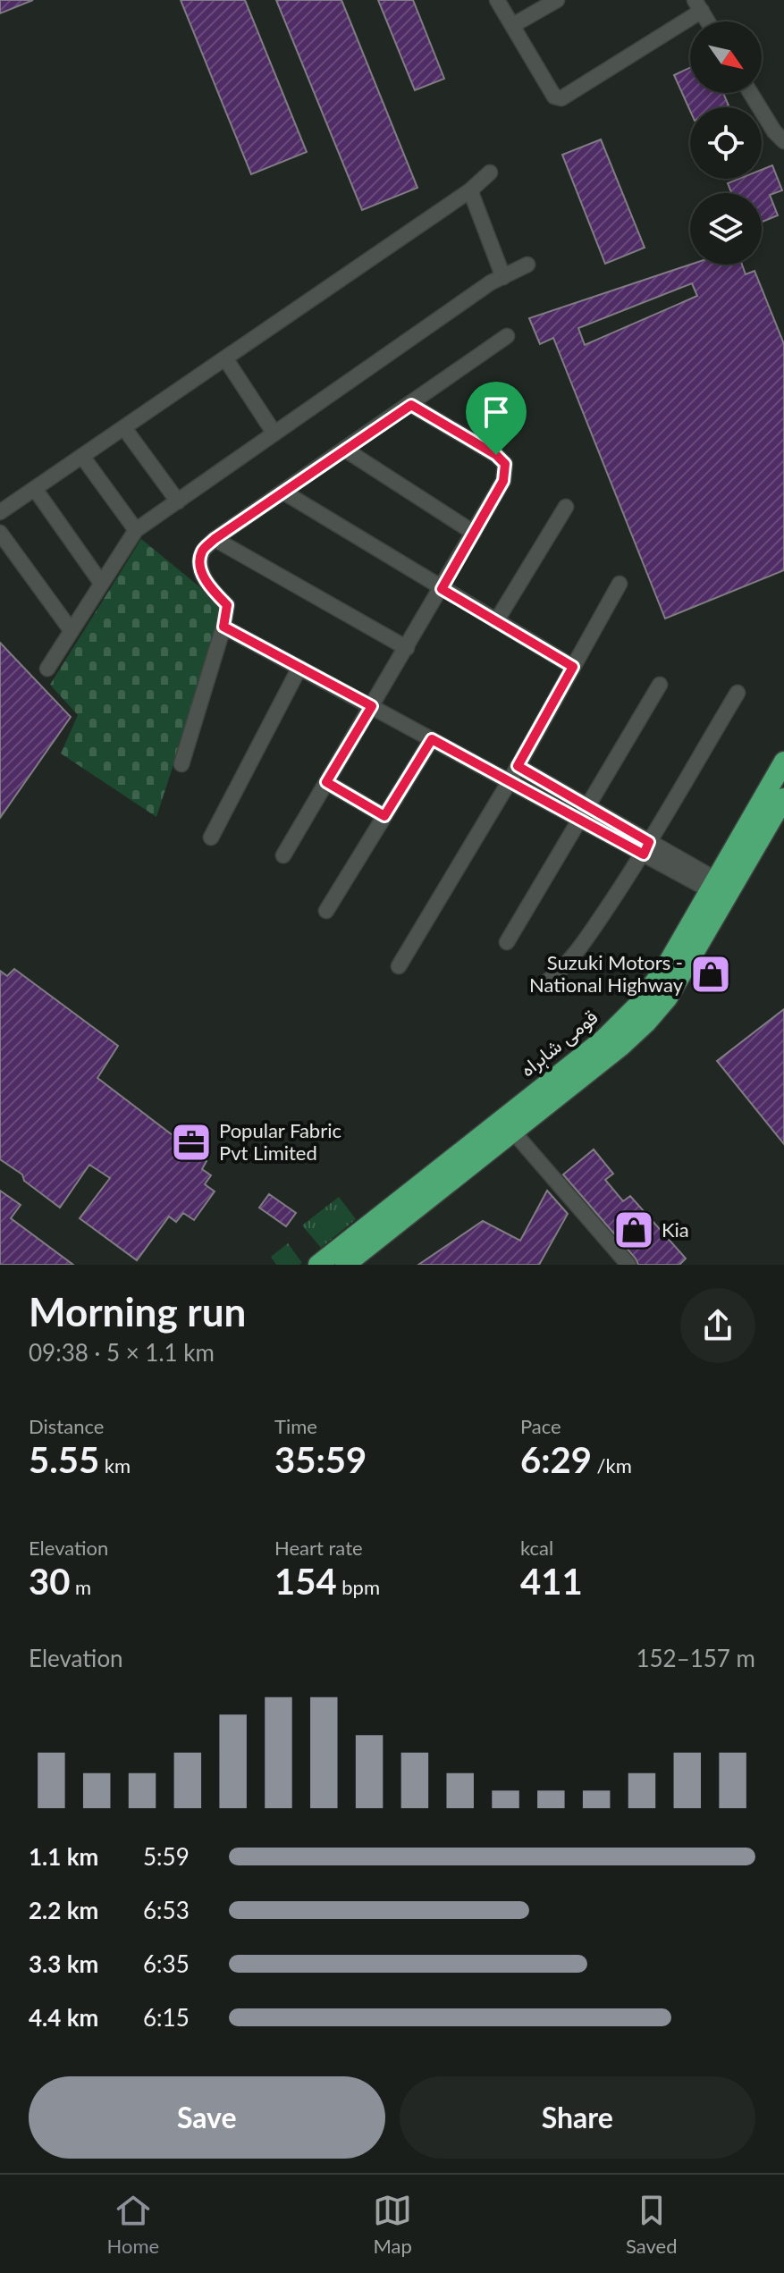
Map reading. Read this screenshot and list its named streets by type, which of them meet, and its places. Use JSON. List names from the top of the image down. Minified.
{"streets":{"highway":["قومی شاہراہ"]},"places":{"shop":["Suzuki Motors - National Highway","Kia"],"office":["Popular Fabric Pvt Limited"]},"north":"bottom right","page":{"heading":["Morning run","09:38 · 5 × 1.1 km"],"stats":[["Distance","5.55 km"],["Time","35:59"],["Pace","6:29 /km"],["Elevation","30 m"],["Heart rate","154 bpm"],["kcal","411"]],"chart":["Elevation","152–157 m"],"list":[{"name":"1.1 km","note":"5:59"},{"name":"2.2 km","note":"6:53"},{"name":"3.3 km","note":"6:35"},{"name":"4.4 km","note":"6:15"}],"buttons":["Save","Share"],"tabs":["Home","Map","Saved"]}}
